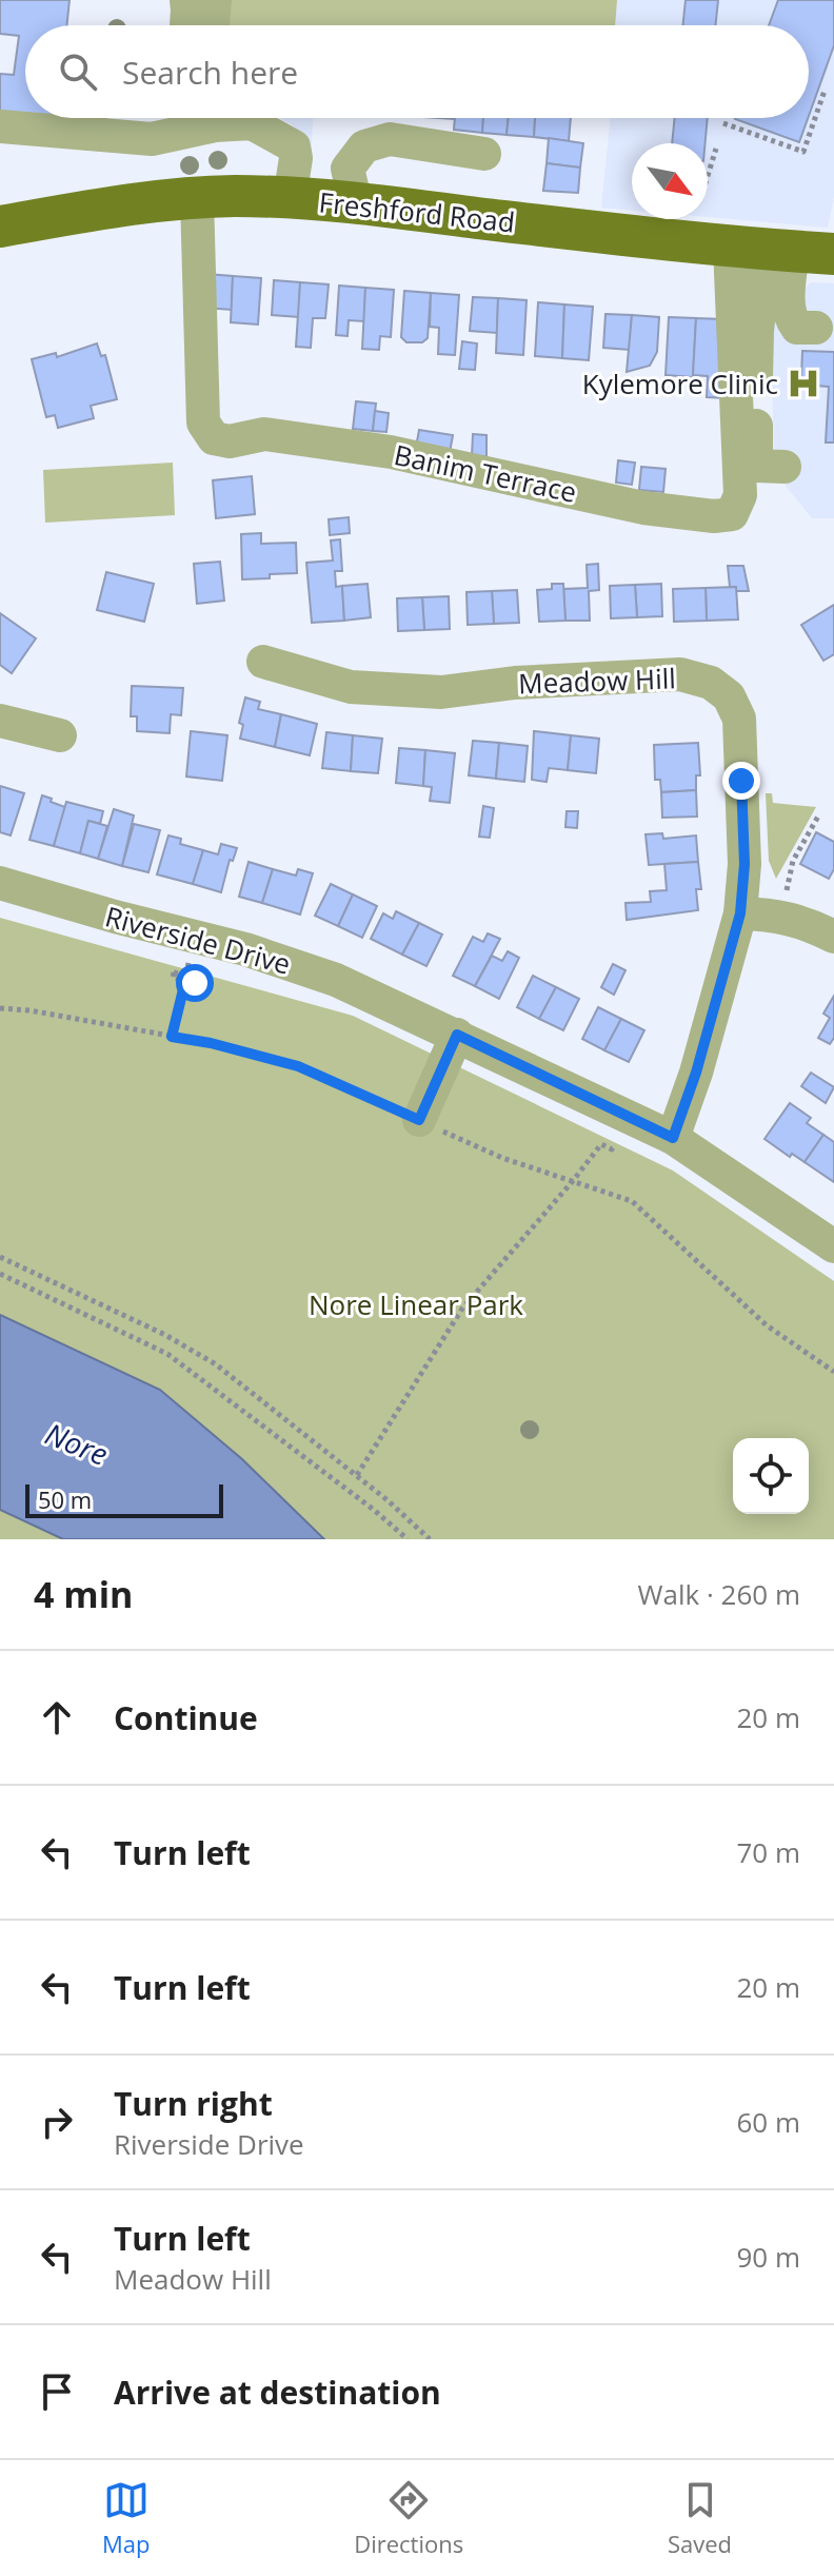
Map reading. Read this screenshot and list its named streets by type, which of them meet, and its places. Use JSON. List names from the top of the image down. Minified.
{"streets":{"main road":["Freshford Road"],"street":["Banim Terrace","Meadow Hill","Riverside Drive"]},"crossings":[["Freshford Road","Banim Terrace"],["Meadow Hill","Riverside Drive"]],"water":["Nore"],"parks":["Nore Linear Park"],"places":{"hospital":["Kylemore Clinic"]},"scale_bar":"50 m","north":"bottom right","page":{"search":"Search here","scale":"50 m","heading":["4 min","Walk · 260 m"],"list":[["Continue","20 m"],["Turn left","70 m"],["Turn left","20 m"],["Turn right","Riverside Drive","60 m"],["Turn left","Meadow Hill","90 m"],"Arrive at destination"],"nav":["Map","Directions","Saved"]}}
